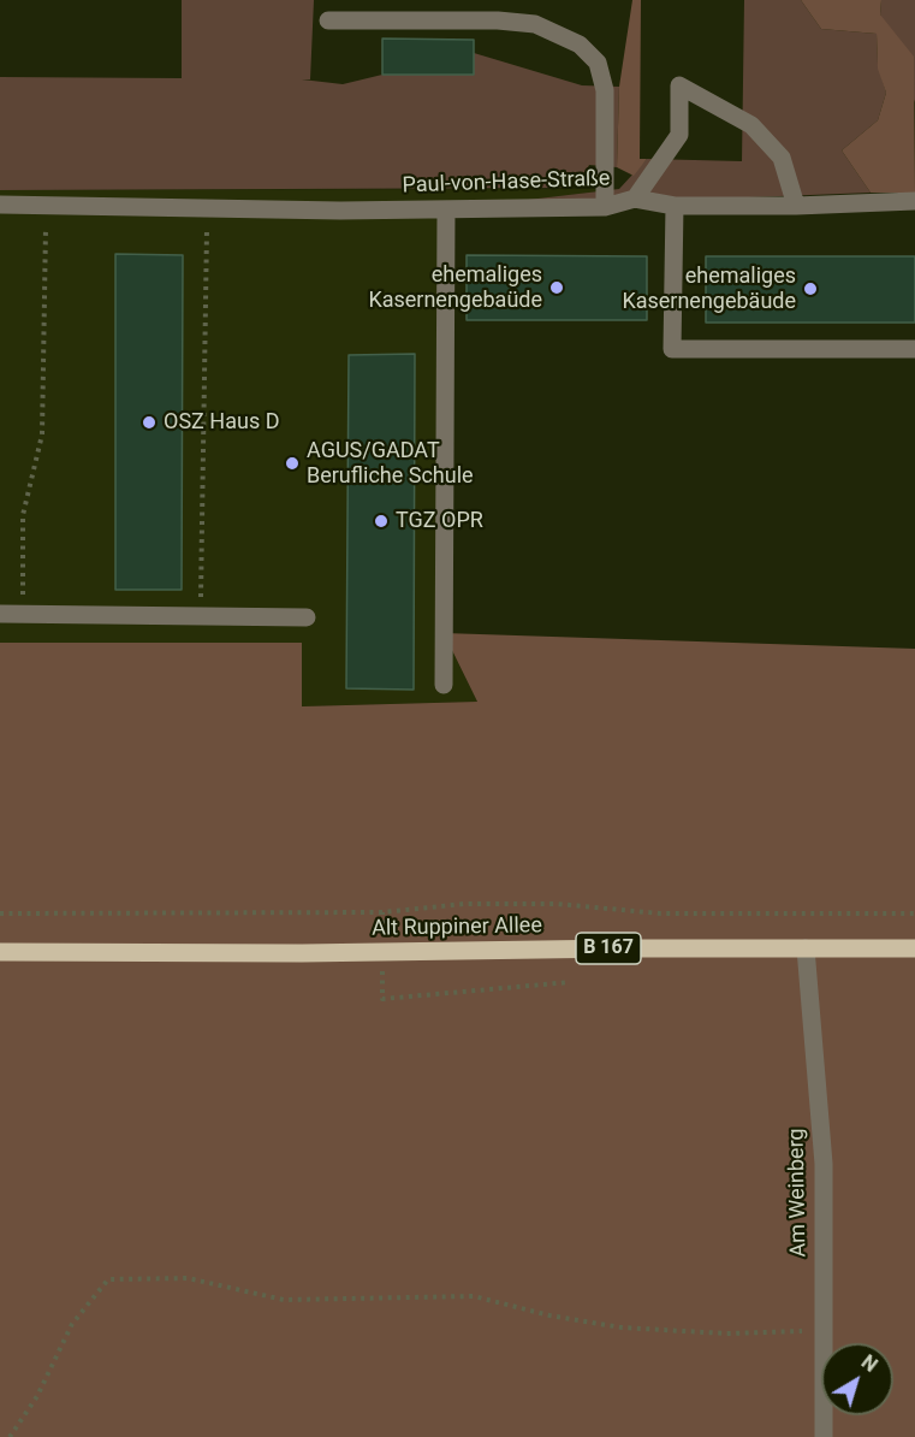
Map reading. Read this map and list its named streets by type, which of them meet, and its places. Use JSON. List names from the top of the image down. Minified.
{"streets":{"main road":["Alt Ruppiner Allee","B 167"],"lane":["Paul-von-Hase-Straße","Am Weinberg"]},"crossings":[["Alt Ruppiner Allee","Am Weinberg"]],"places":["ehemaliges Kasernengebaüde","ehemaliges Kasernengebäude","OSZ Haus D","AGUS/GADAT Berufliche Schule","TGZ OPR"],"north":"top right"}
